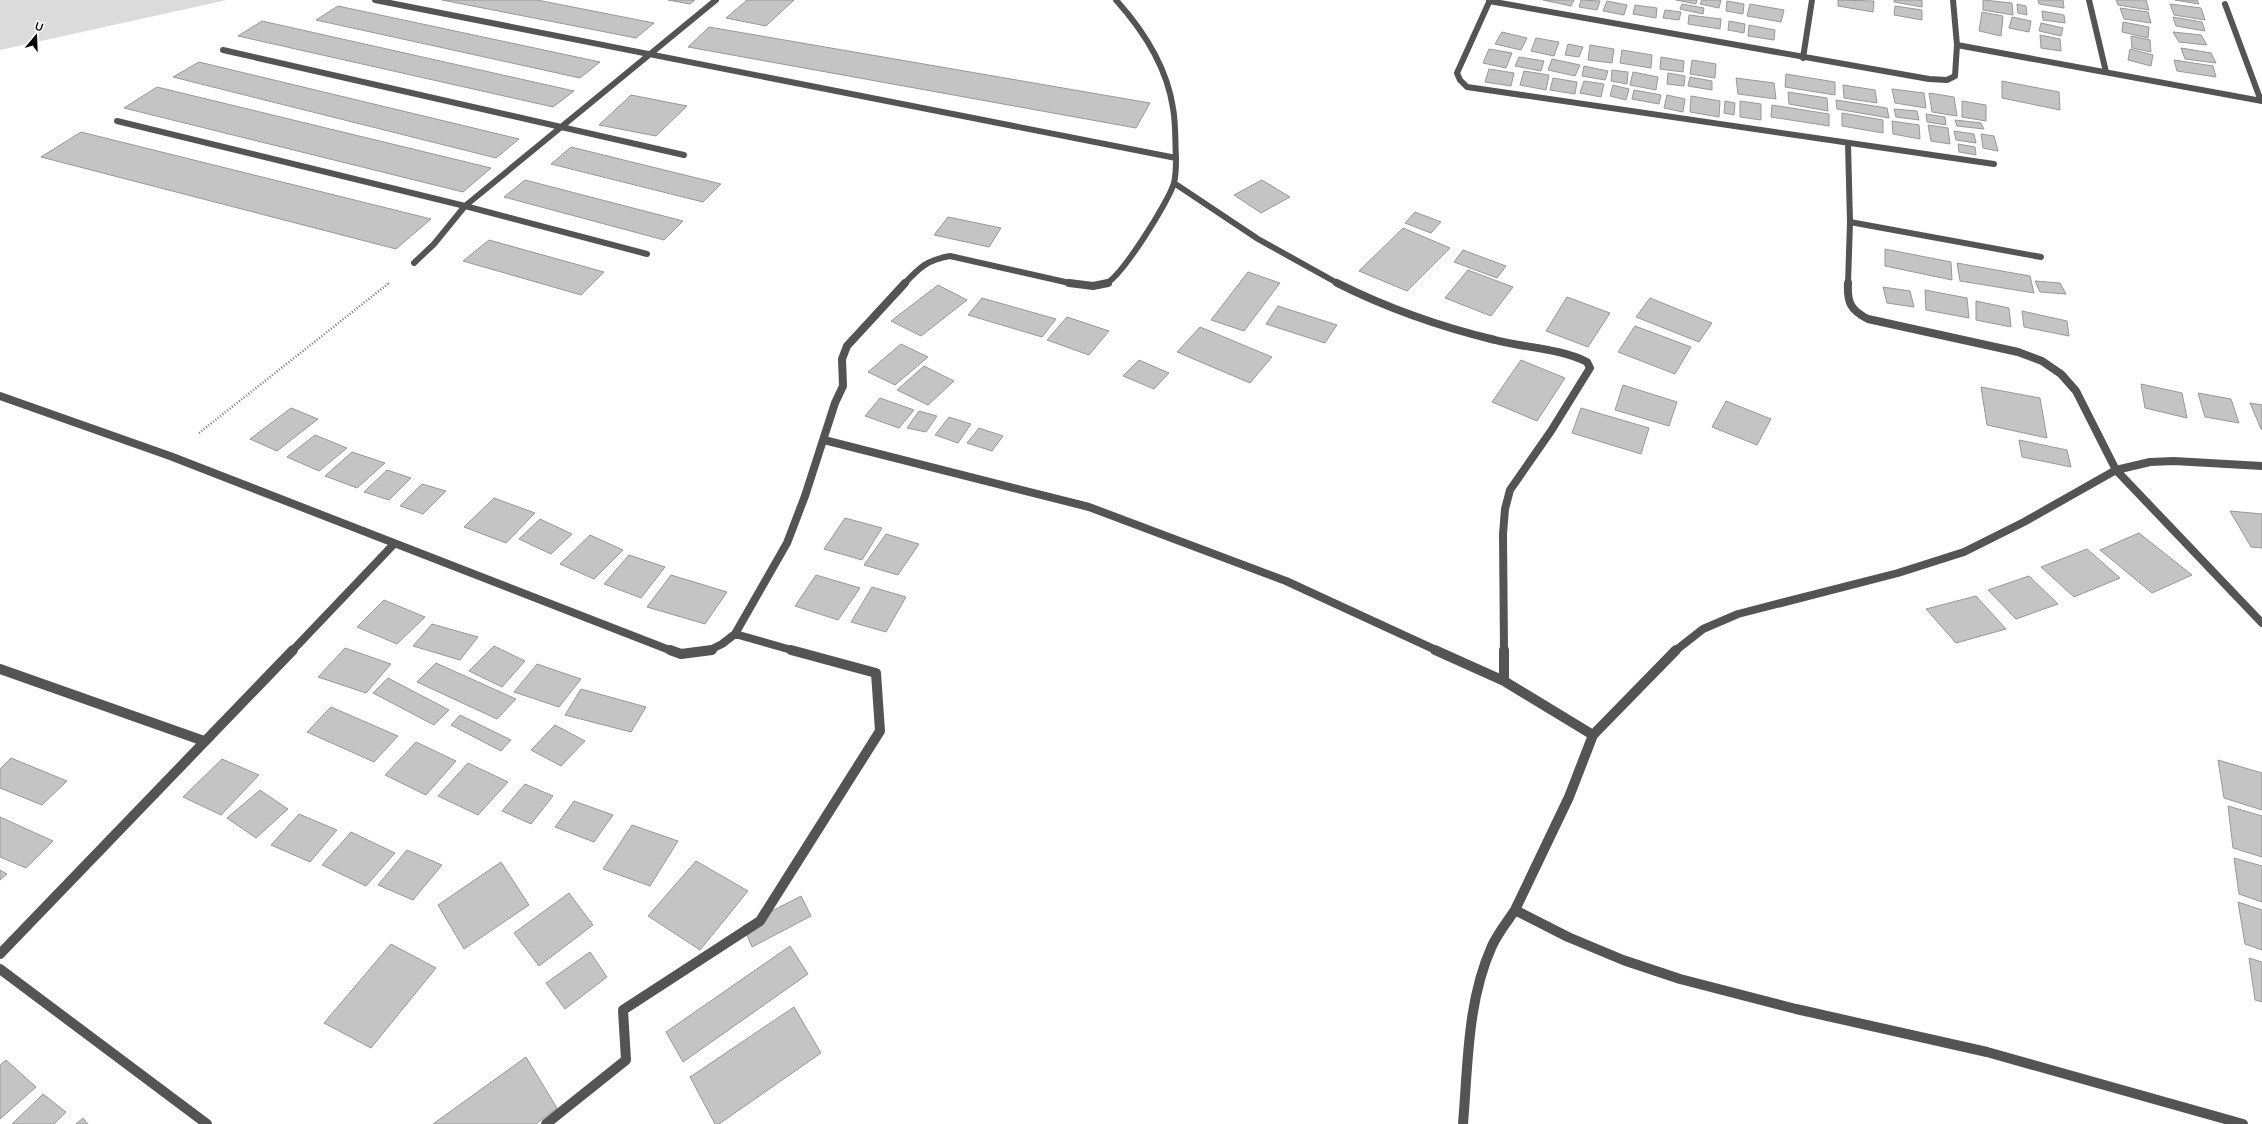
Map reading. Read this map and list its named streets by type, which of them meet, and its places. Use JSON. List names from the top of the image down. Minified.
{"north":"top"}
